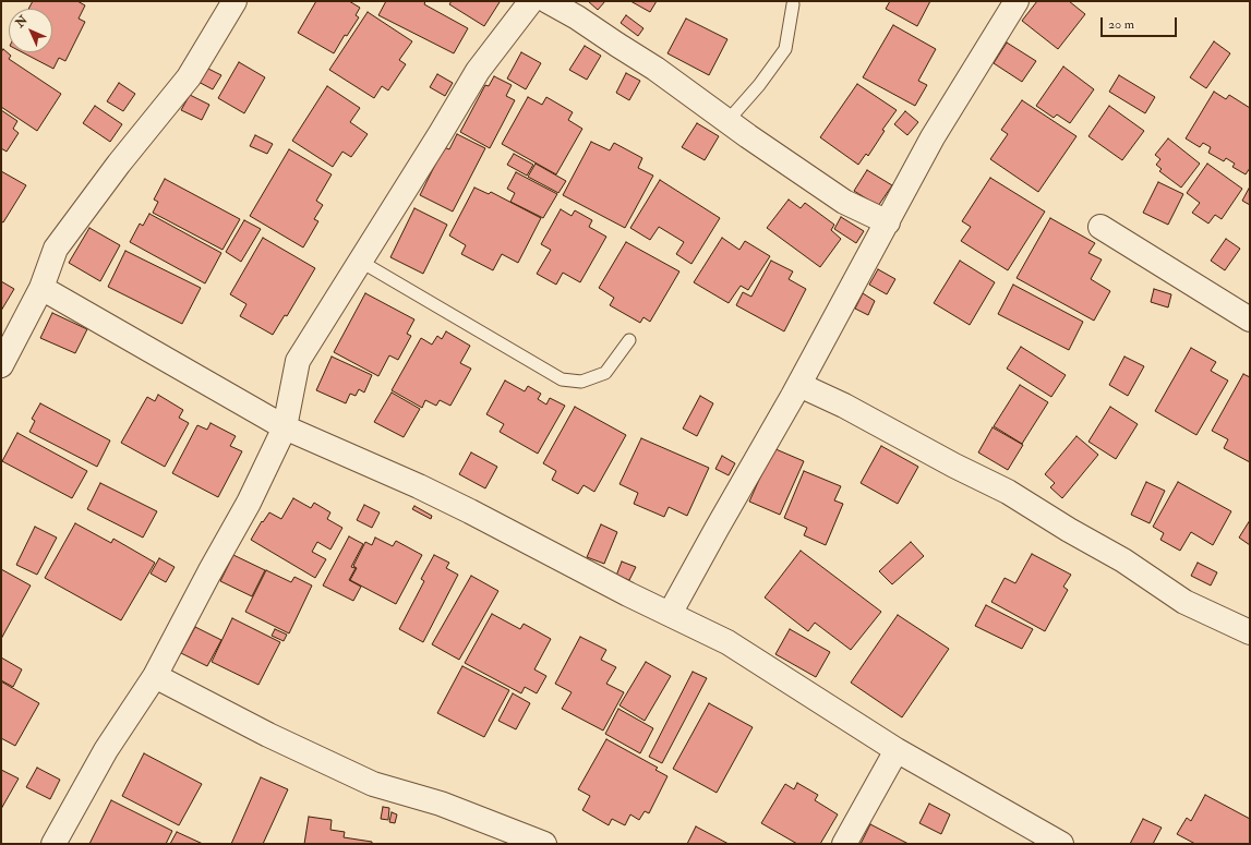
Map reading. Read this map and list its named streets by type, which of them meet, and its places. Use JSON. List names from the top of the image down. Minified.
{"scale_bar":"20 m","north":"top left"}
